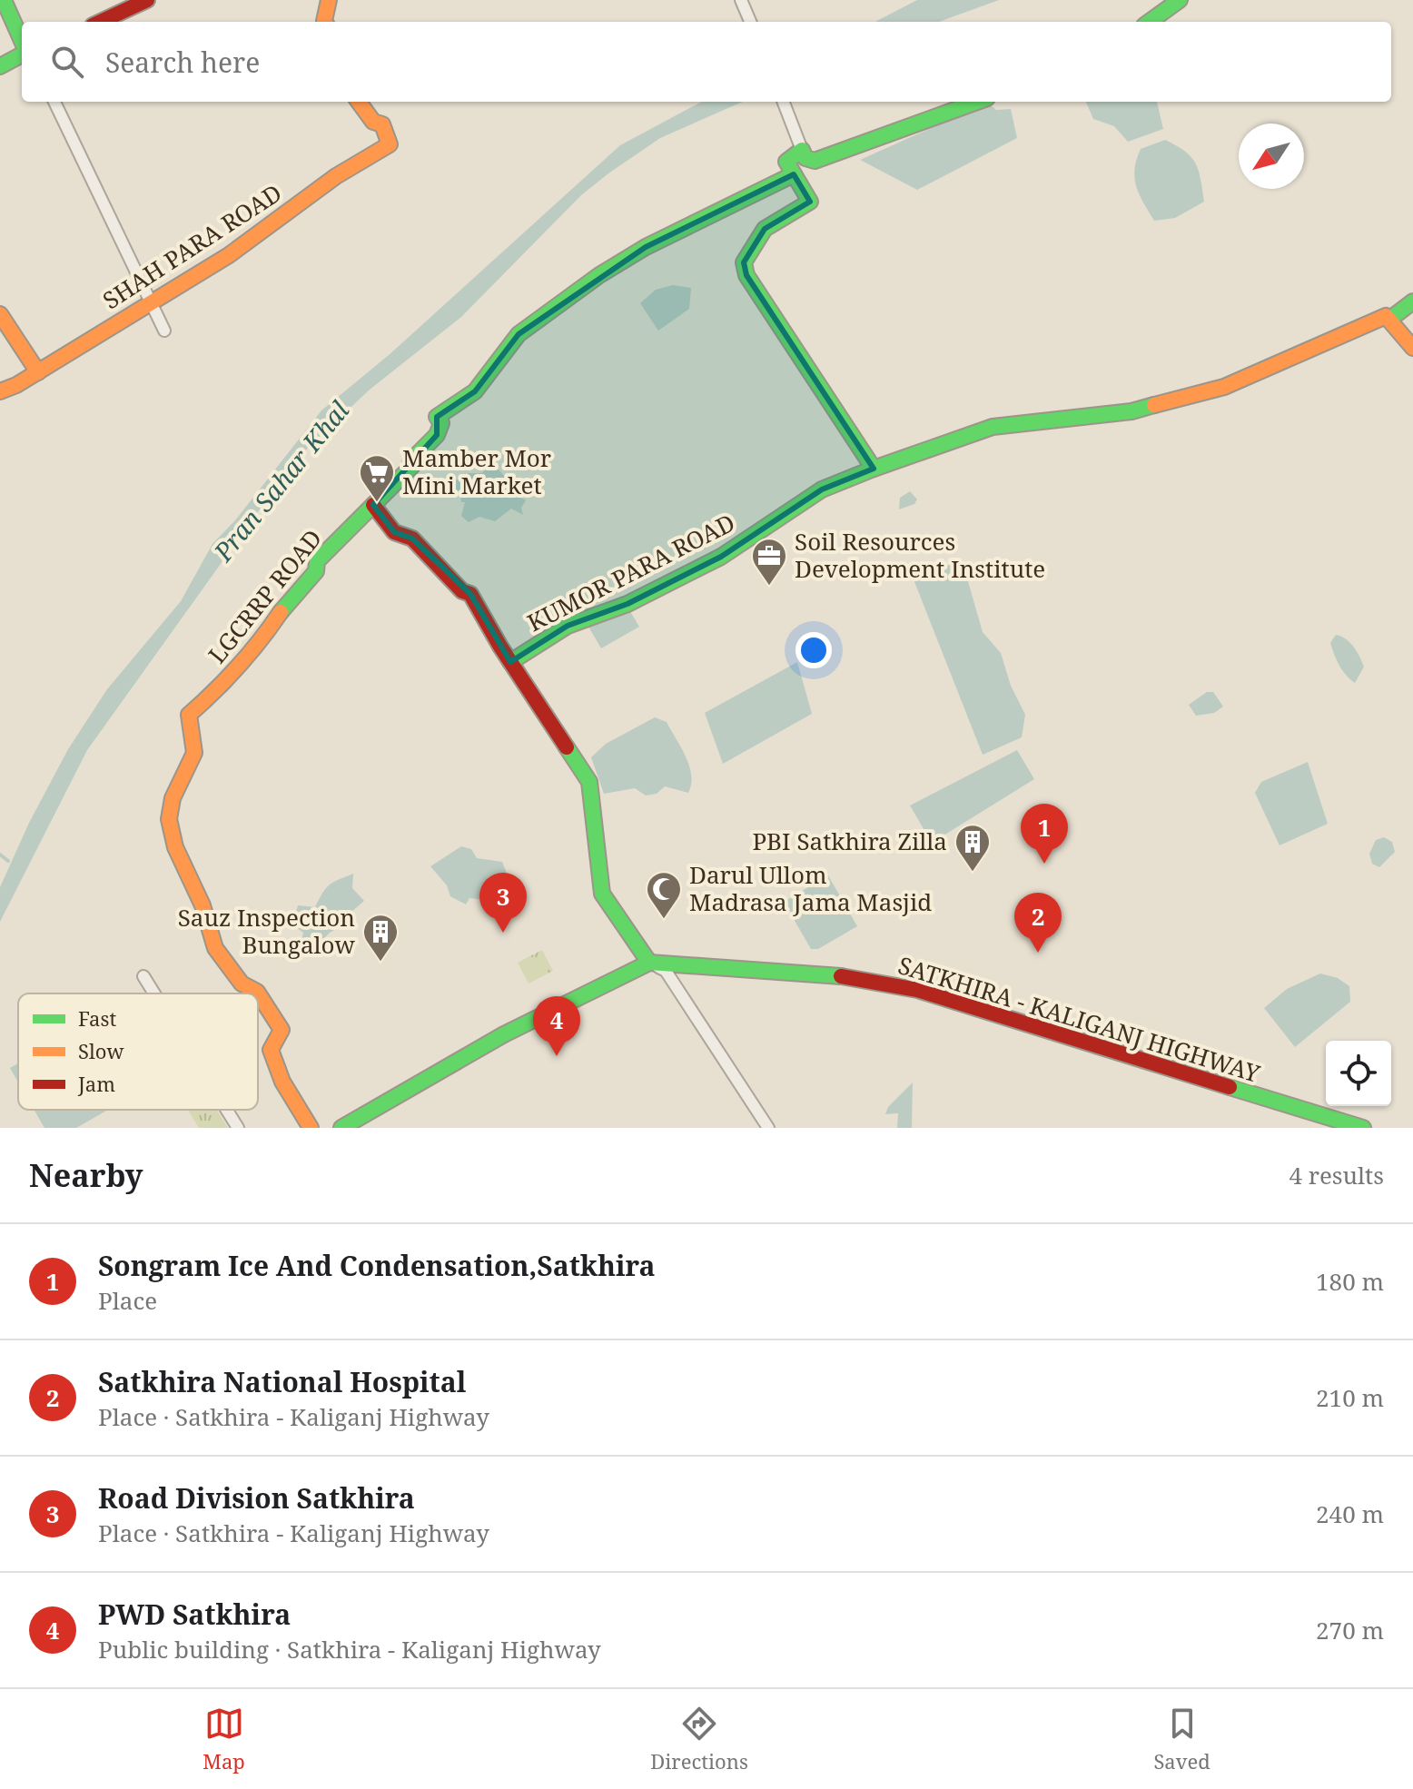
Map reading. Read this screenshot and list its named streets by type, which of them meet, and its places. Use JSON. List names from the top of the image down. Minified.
{"streets":{"main road":["SHAH PARA ROAD","KUMOR PARA ROAD","LGCRRP ROAD","SATKHIRA - KALIGANJ HIGHWAY"]},"crossings":[["KUMOR PARA ROAD","LGCRRP ROAD"],["KUMOR PARA ROAD","SATKHIRA - KALIGANJ HIGHWAY"]],"water":["Pran Sahar Khal"],"places":{"supermarket":["Mamber Mor Mini Market"],"office":["Soil Resources Development Institute"],"building":["PBI Satkhira Zilla","Sauz Inspection Bungalow"],"mosque":["Darul Ullom Madrasa Jama Masjid"]},"legend":["Fast","Slow","Jam"],"north":"bottom left","page":{"search":"Search here","pins":["1","3","2","4"],"heading":["Nearby","4 results"],"list":[{"mark":"1","name":"Songram Ice And Condensation,Satkhira","note":"Place","value":"180 m"},{"mark":"2","name":"Satkhira National Hospital","note":"Place · Satkhira - Kaliganj Highway","value":"210 m"},{"mark":"3","name":"Road Division Satkhira","note":"Place · Satkhira - Kaliganj Highway","value":"240 m"},{"mark":"4","name":"PWD Satkhira","note":"Public building · Satkhira - Kaliganj Highway","value":"270 m"}],"nav":["Map","Directions","Saved"]}}
